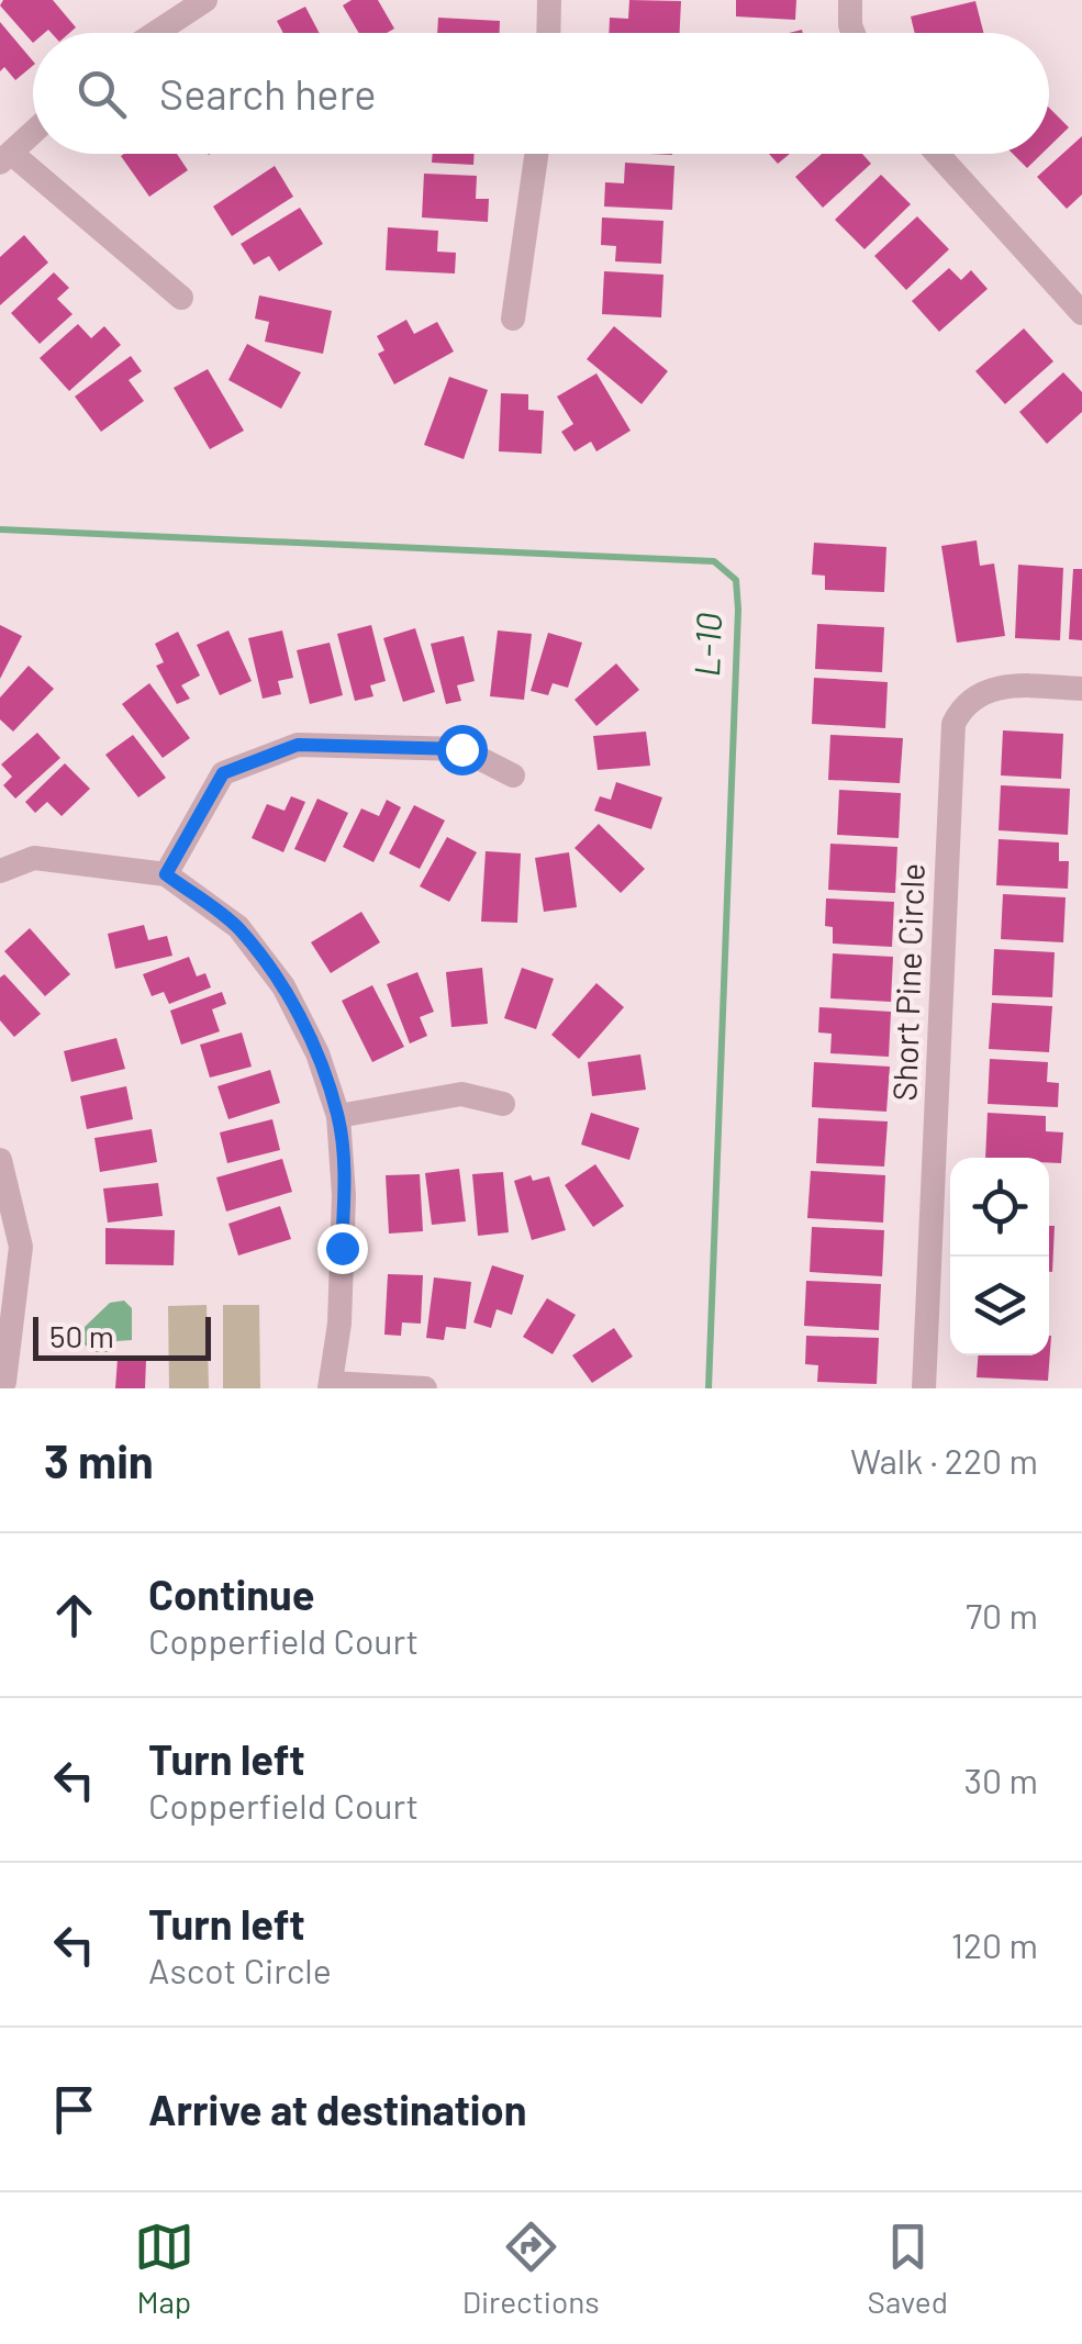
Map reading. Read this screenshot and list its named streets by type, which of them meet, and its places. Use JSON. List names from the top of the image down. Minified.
{"streets":{"street":["Short Pine Circle"]},"water":["L-10"],"scale_bar":"50 m","page":{"search":"Search here","scale":"50 m","heading":["3 min","Walk · 220 m"],"list":[["Continue","Copperfield Court","70 m"],["Turn left","Copperfield Court","30 m"],["Turn left","Ascot Circle","120 m"],"Arrive at destination"],"nav":["Map","Directions","Saved"]}}
